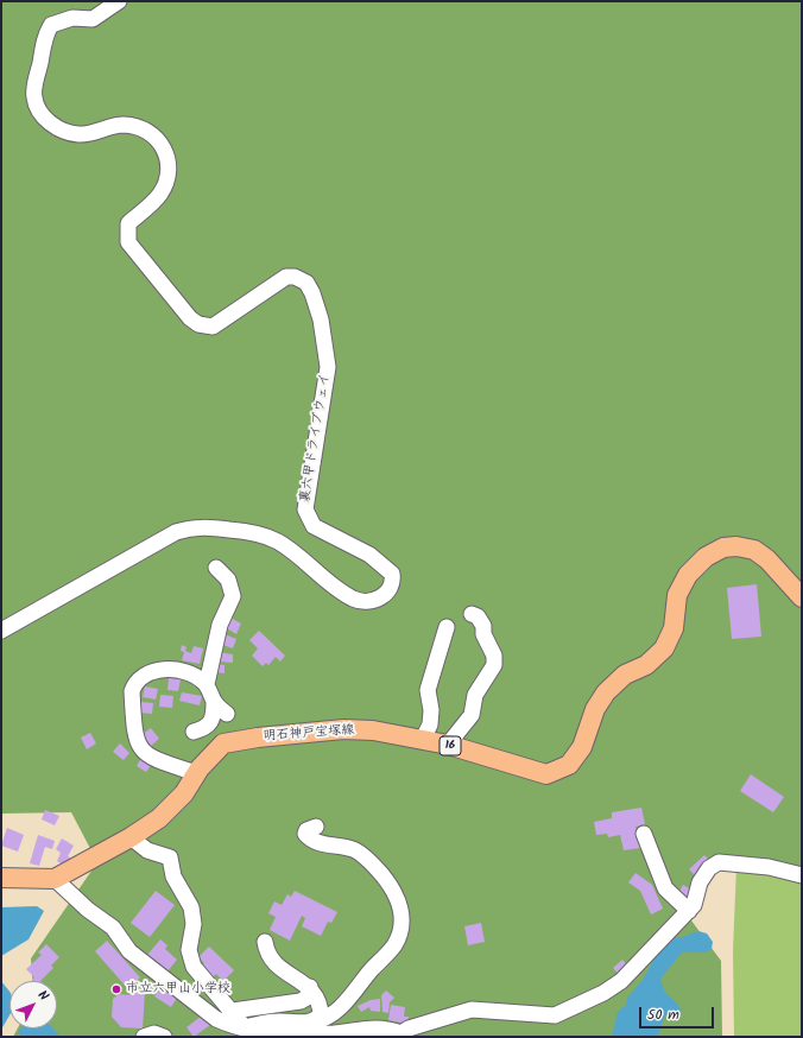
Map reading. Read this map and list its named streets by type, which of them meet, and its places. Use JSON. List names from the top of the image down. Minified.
{"streets":{"main road":["明石神戸宝塚線","16"],"street":["裏六甲ドライブウェイ"]},"places":["市立六甲山小学校"],"scale_bar":"50 m","north":"top right"}
